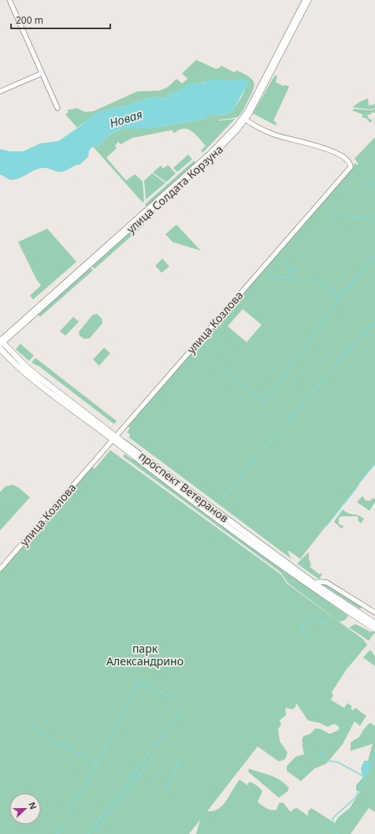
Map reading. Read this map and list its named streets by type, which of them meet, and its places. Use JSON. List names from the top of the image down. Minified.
{"streets":{"main road":["проспект Ветеранов"],"street":["улица Солдата Корзуна","улица Козлова"]},"crossings":[["улица Солдата Корзуна","улица Козлова"],["улица Солдата Корзуна","проспект Ветеранов"],["улица Козлова","проспект Ветеранов"]],"water":["Новая"],"parks":["парк Александрино"],"scale_bar":"200 m","north":"right"}
